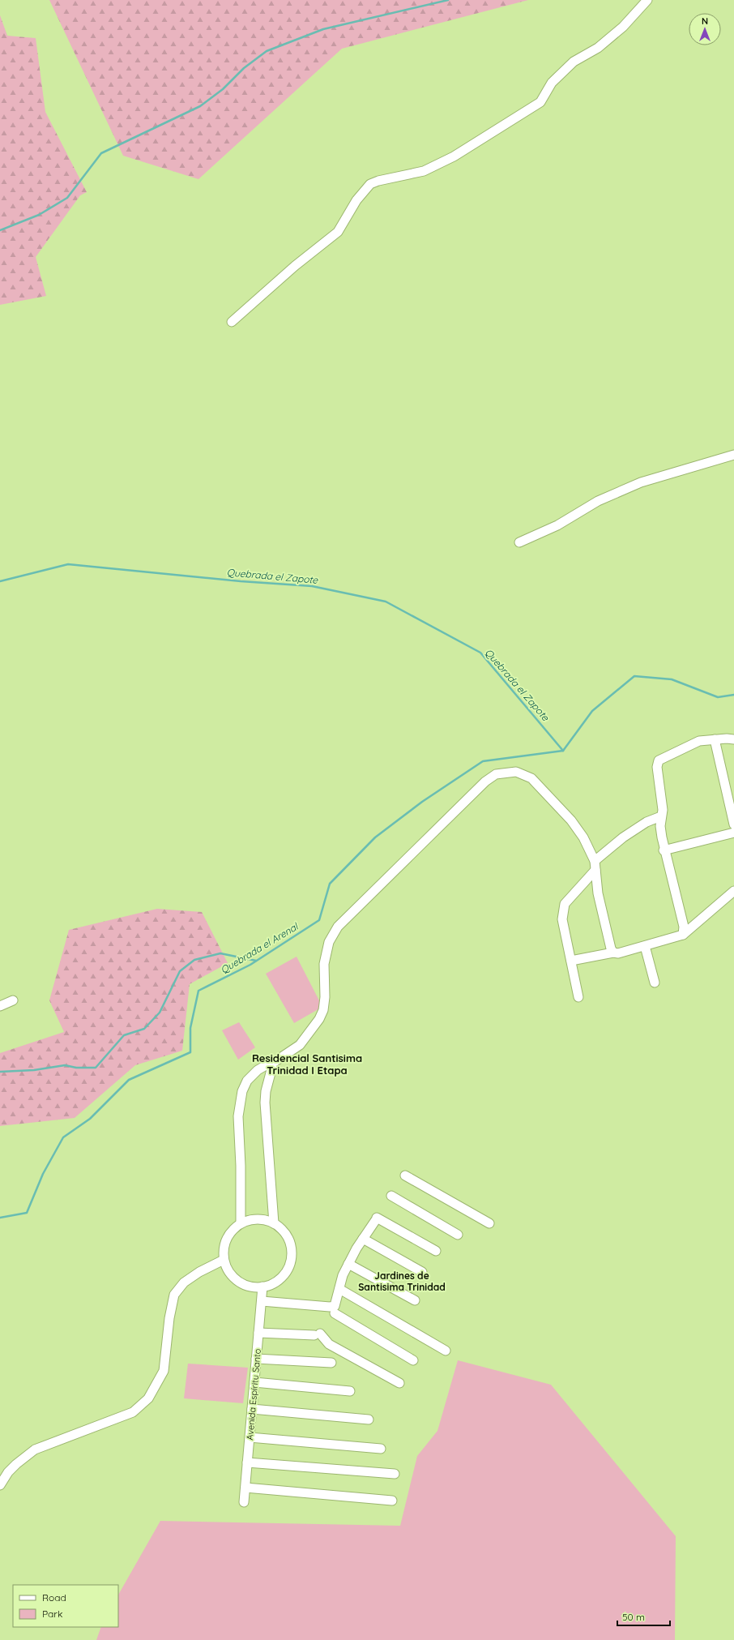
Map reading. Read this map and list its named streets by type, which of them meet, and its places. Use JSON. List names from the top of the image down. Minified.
{"streets":{"street":["Avenida Espíritu Santo"]},"districts":["Residencial Santisima Trinidad I Etapa","Jardines de Santisima Trinidad"],"water":["Quebrada el Zapote","Quebrada el Arenal"],"legend":["Road","Park"],"scale_bar":"50 m","north":"top"}
